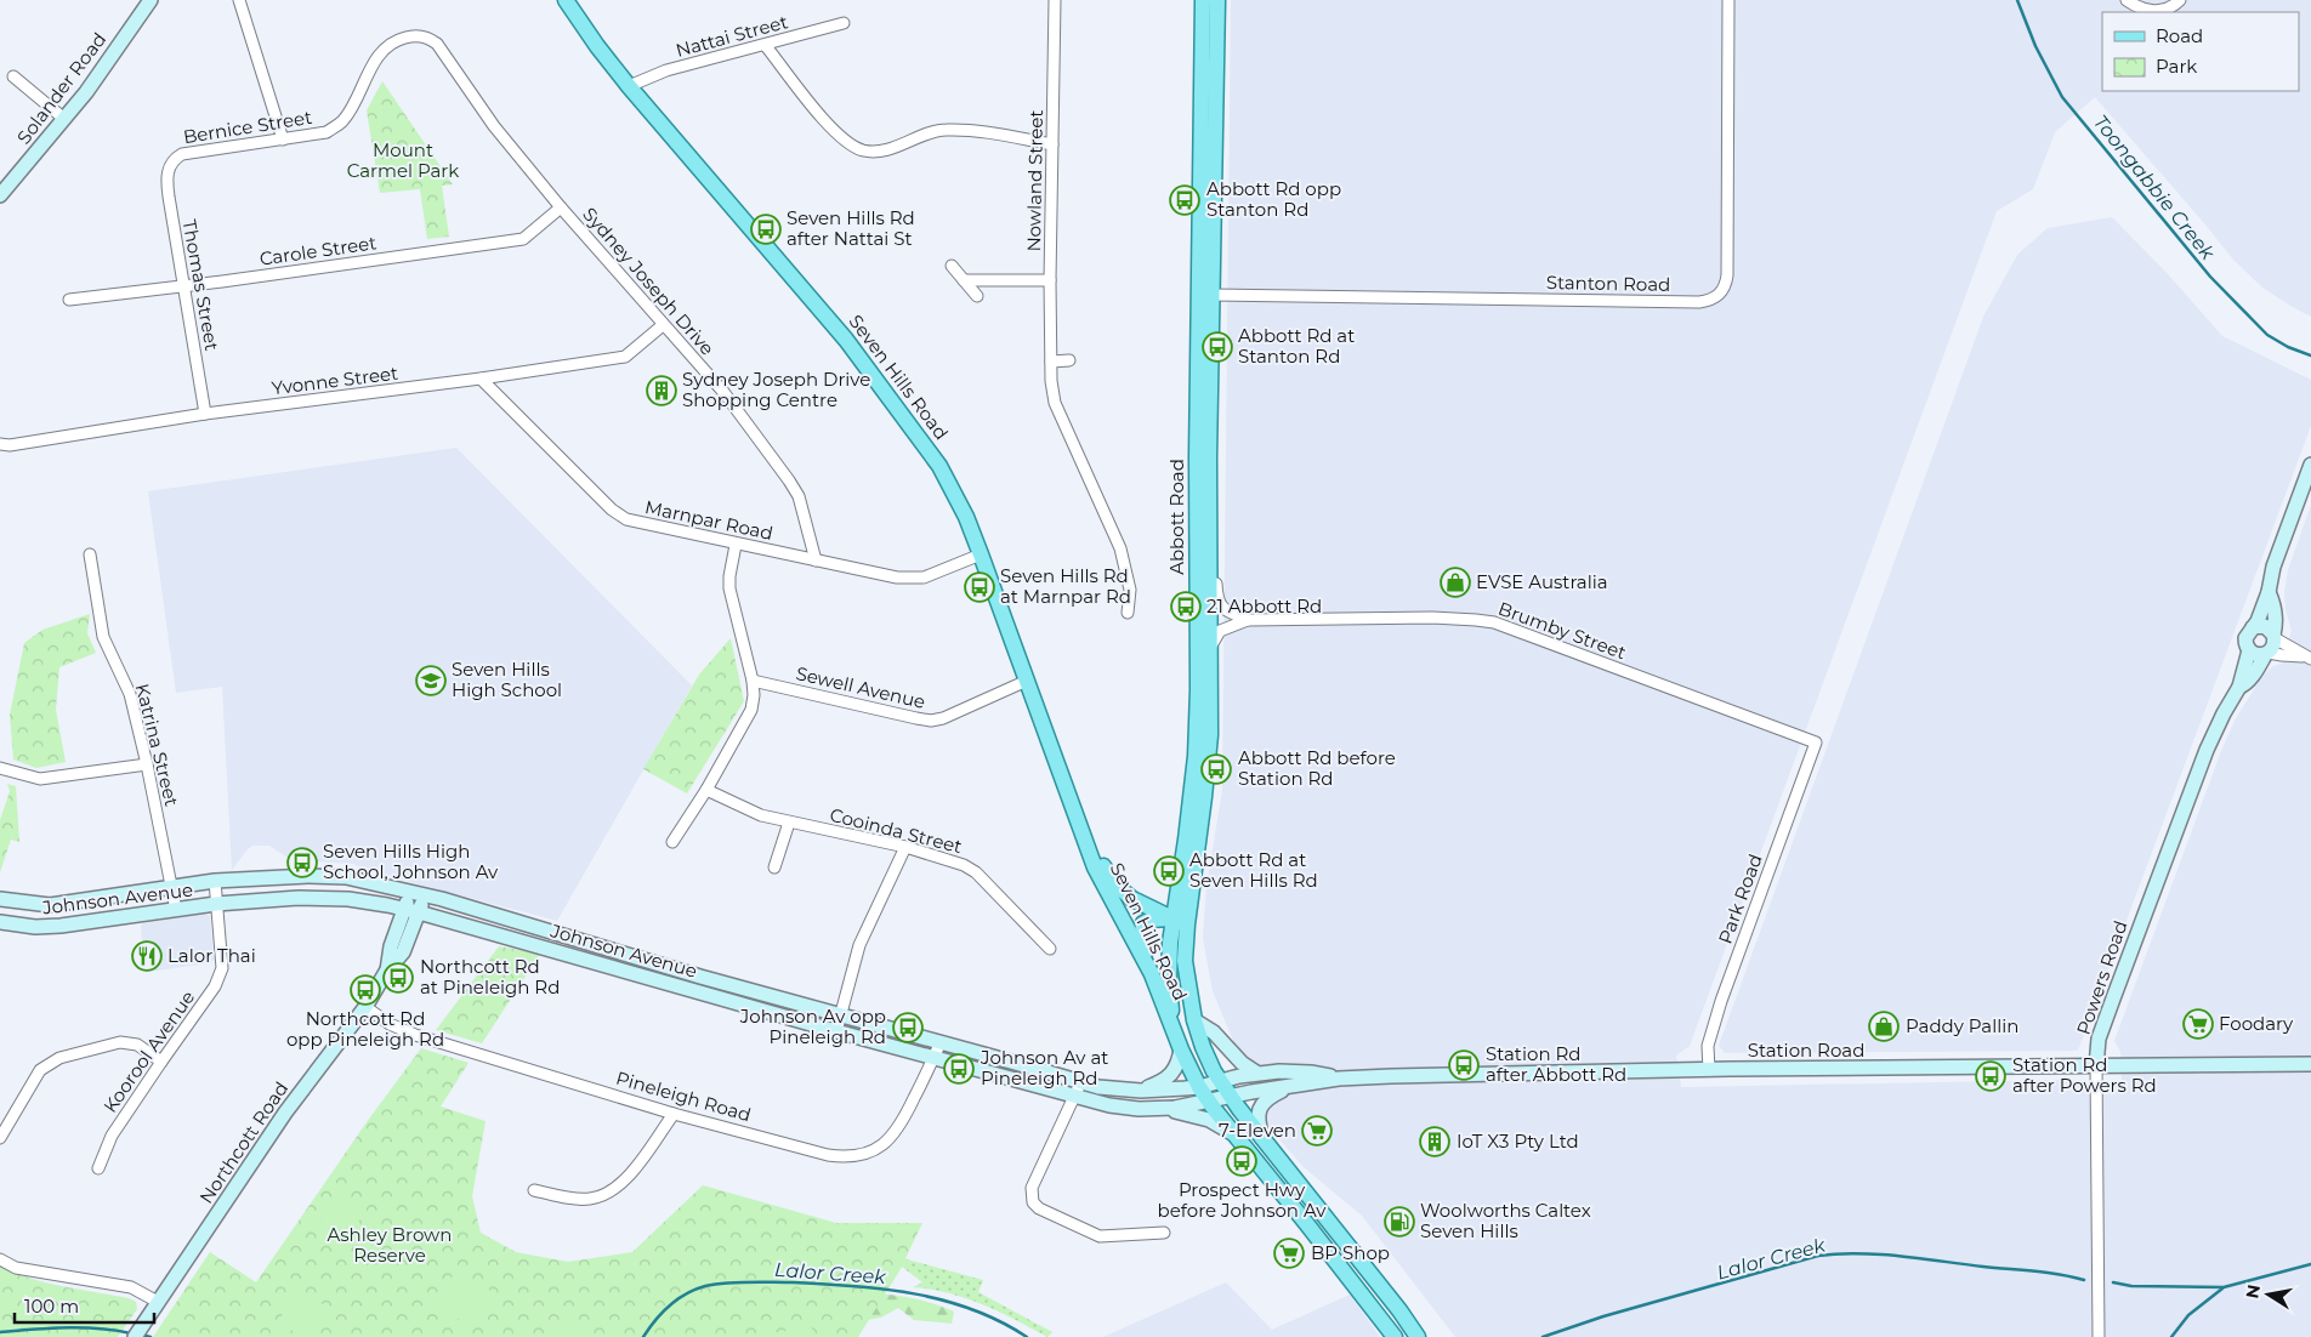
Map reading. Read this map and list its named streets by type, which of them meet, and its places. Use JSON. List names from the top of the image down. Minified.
{"streets":{"main road":["Solander Road","Seven Hills Road","Abbott Road","Johnson Avenue","Powers Road","Station Road","Northcott Road"],"street":["Nattai Street","Bernice Street","Nowland Street","Carole Street","Sydney Joseph Drive","Stanton Road","Thomas Street","Yvonne Street","Marnpar Road","Brumby Street","Sewell Avenue","Katrina Street","Cooinda Street","Park Road","Koorool Avenue","Pineleigh Road"]},"crossings":[["Nattai Street","Seven Hills Road"],["Bernice Street","Sydney Joseph Drive"],["Bernice Street","Thomas Street"],["Carole Street","Sydney Joseph Drive"],["Carole Street","Thomas Street"],["Sydney Joseph Drive","Yvonne Street"],["Sydney Joseph Drive","Marnpar Road"],["Stanton Road","Abbott Road"],["Thomas Street","Yvonne Street"],["Seven Hills Road","Abbott Road"],["Seven Hills Road","Marnpar Road"],["Seven Hills Road","Sewell Avenue"],["Seven Hills Road","Johnson Avenue"],["Seven Hills Road","Station Road"],["Yvonne Street","Marnpar Road"],["Abbott Road","Brumby Street"],["Brumby Street","Park Road"],["Katrina Street","Johnson Avenue"],["Johnson Avenue","Station Road"],["Johnson Avenue","Koorool Avenue"],["Johnson Avenue","Pineleigh Road"],["Johnson Avenue","Northcott Road"],["Park Road","Station Road"],["Powers Road","Station Road"],["Pineleigh Road","Northcott Road"]],"water":["Toongabbie Creek","Lalor Creek"],"parks":["Mount Carmel Park","Ashley Brown Reserve"],"places":{"bus stop":["Abbott Rd opp Stanton Rd","Seven Hills Rd after Nattai St","Abbott Rd at Stanton Rd","Seven Hills Rd at Marnpar Rd","21 Abbott Rd","Abbott Rd before Station Rd","Seven Hills High School, Johnson Av","Abbott Rd at Seven Hills Rd","Northcott Rd at Pineleigh Rd","Northcott Rd opp Pineleigh Rd","Johnson Av opp Pineleigh Rd","Station Rd after Abbott Rd","Johnson Av at Pineleigh Rd","Station Rd after Powers Rd","Prospect Hwy before Johnson Av"],"building":["Sydney Joseph Drive Shopping Centre","IoT X3 Pty Ltd"],"shop":["EVSE Australia","Paddy Pallin"],"school or university":["Seven Hills High School"],"restaurant":["Lalor Thai"],"supermarket":["Foodary","7-Eleven","BP Shop"],"fuel station":["Woolworths Caltex Seven Hills"]},"legend":["Road","Park"],"scale_bar":"100 m","north":"left"}
